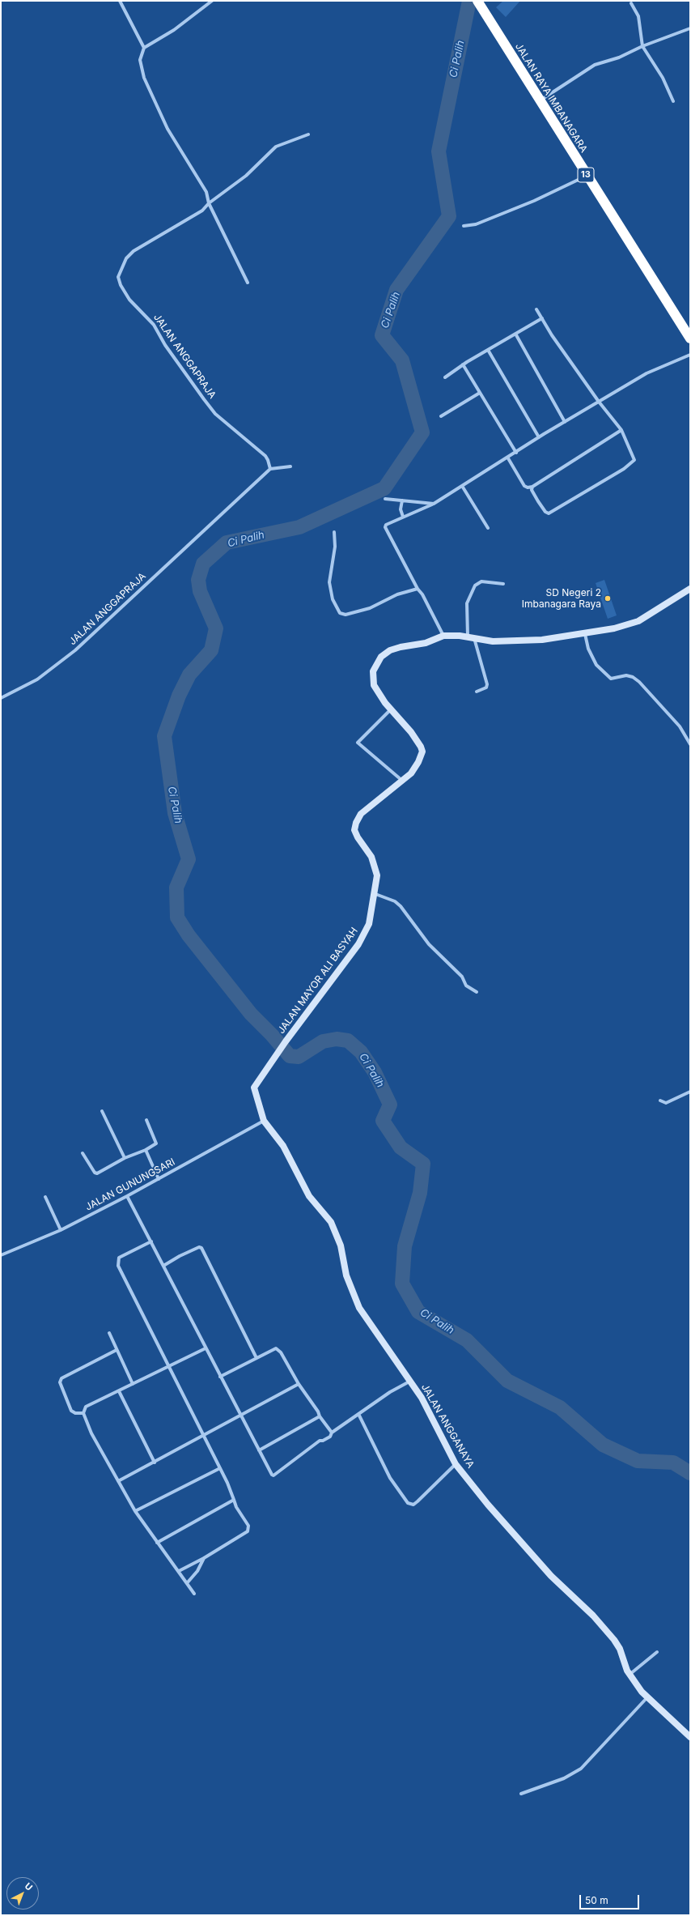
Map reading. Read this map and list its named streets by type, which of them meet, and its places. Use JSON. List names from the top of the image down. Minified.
{"streets":{"highway":["JALAN RAYA IMBANAGARA","13"],"street":["JALAN ANGGAPRAJA","JALAN MAYOR ALI BASYAH","JALAN GUNUNGSARI","JALAN ANGGANAYA"]},"crossings":[["JALAN MAYOR ALI BASYAH","JALAN GUNUNGSARI"],["JALAN MAYOR ALI BASYAH","JALAN ANGGANAYA"],["JALAN GUNUNGSARI","JALAN ANGGANAYA"]],"water":["Ci Palih"],"places":["SD Negeri 2 Imbanagara Raya"],"scale_bar":"50 m","north":"top right"}
